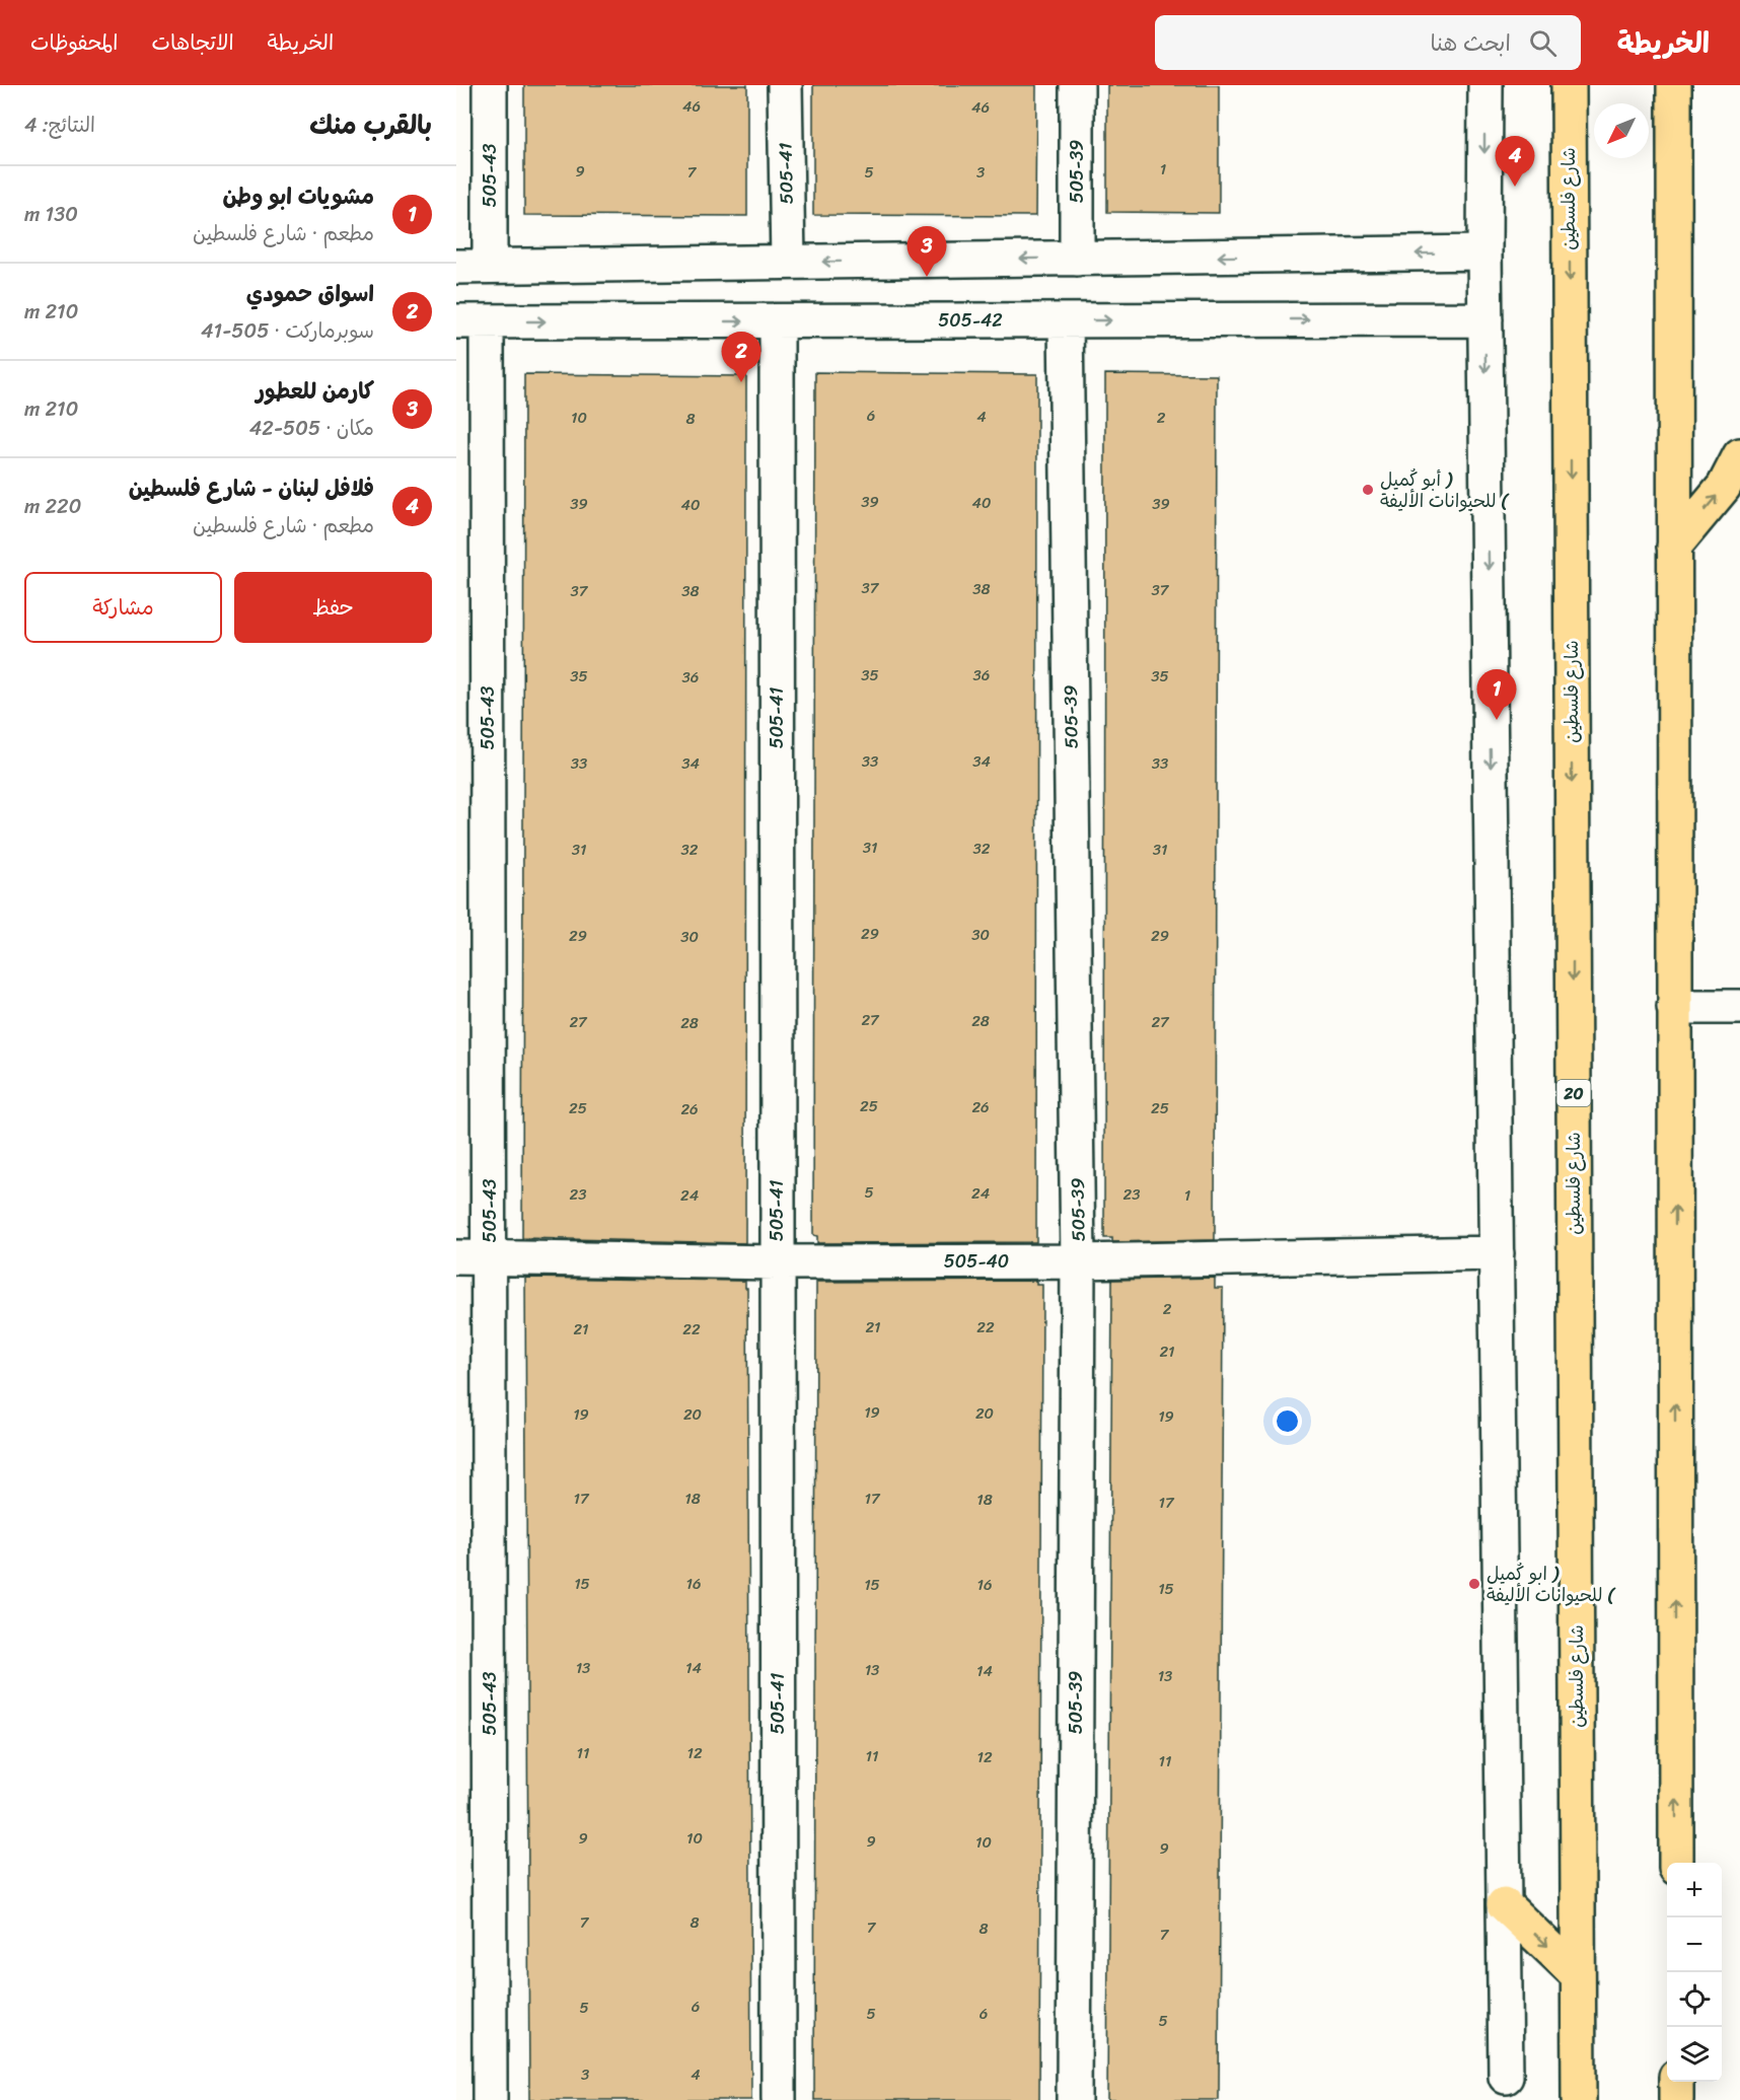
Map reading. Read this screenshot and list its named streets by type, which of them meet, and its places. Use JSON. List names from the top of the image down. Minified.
{"streets":{"main road":["شارع فلسطين","20"],"street":["505-39","505-41","505-43","505-42","505-40"]},"crossings":[["505-39","505-42"],["505-39","505-40"],["505-41","505-42"],["505-41","505-40"],["505-43","505-42"],["505-43","505-40"]],"places":["أبو كُميل ) للحيوانات الأليفة (","ابو كُميل ) للحيوانات الأليفة ("],"house_numbers":["46","46","1","9","7","5","3","6","4","10","2","8","39","40","39","39","40","37","38","37","37","38","35","36","35","35","36","33","34","33","34","33","31","32","31","32","31","29","30","29","29","30","27","28","27","27","28","25","26","25","25","26","5","24","23","23","24","1","2","21","22","21","22","21","19","20","19","20","19","17","18","17","18","17","15","16","15","16","15","13","14","13","14","13","11","12","11","12","11","9","10","9","10","9","7","8","7","8","7","6","5","5","6","5","3","4"],"north":"bottom left","page":{"header":"الخريطة","search":"ابحث هنا","nav":["الخريطة","الاتجاهات","المحفوظات"],"heading":["بالقرب منك","النتائج: 4"],"pins":["4","3","2","1"],"list":[{"mark":"1","name":"مشويات ابو وطن","note":"مطعم · شارع فلسطين","value":"130 m"},{"mark":"2","name":"اسواق حمودي","note":"سوبرماركت · 505-41","value":"210 m"},{"mark":"3","name":"كارمن للعطور","note":"مكان · 505-42","value":"210 m"},{"mark":"4","name":"فلافل لبنان - شارع فلسطين","note":"مطعم · شارع فلسطين","value":"220 m"}],"buttons":["حفظ","مشاركة"],"map_buttons":["+","−"]}}
